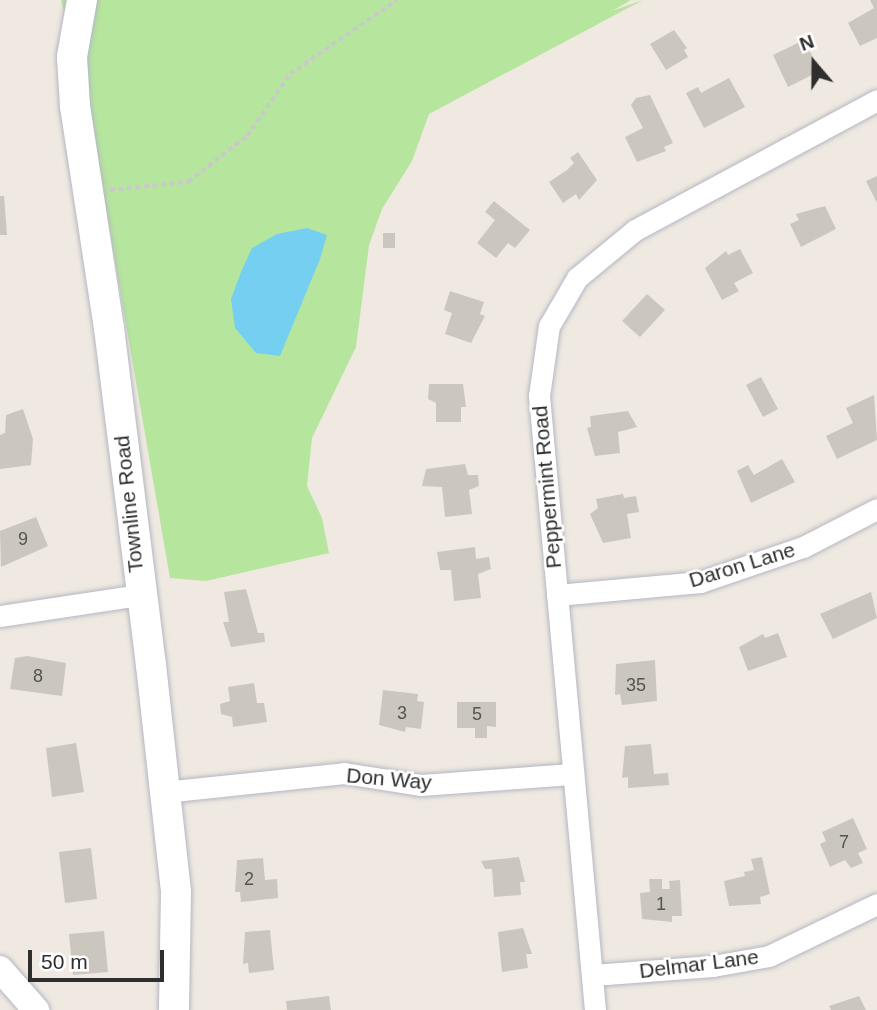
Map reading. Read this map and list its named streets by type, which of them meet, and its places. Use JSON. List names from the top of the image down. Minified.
{"streets":{"main road":["Townline Road"],"street":["Peppermint Road","Daron Lane","Don Way","Delmar Lane"]},"crossings":[["Peppermint Road","Daron Lane"],["Peppermint Road","Don Way"],["Peppermint Road","Delmar Lane"],["Townline Road","Don Way"]],"house_numbers":["9","8","35","3","5","7","2","1"],"scale_bar":"50 m","north":"top"}
